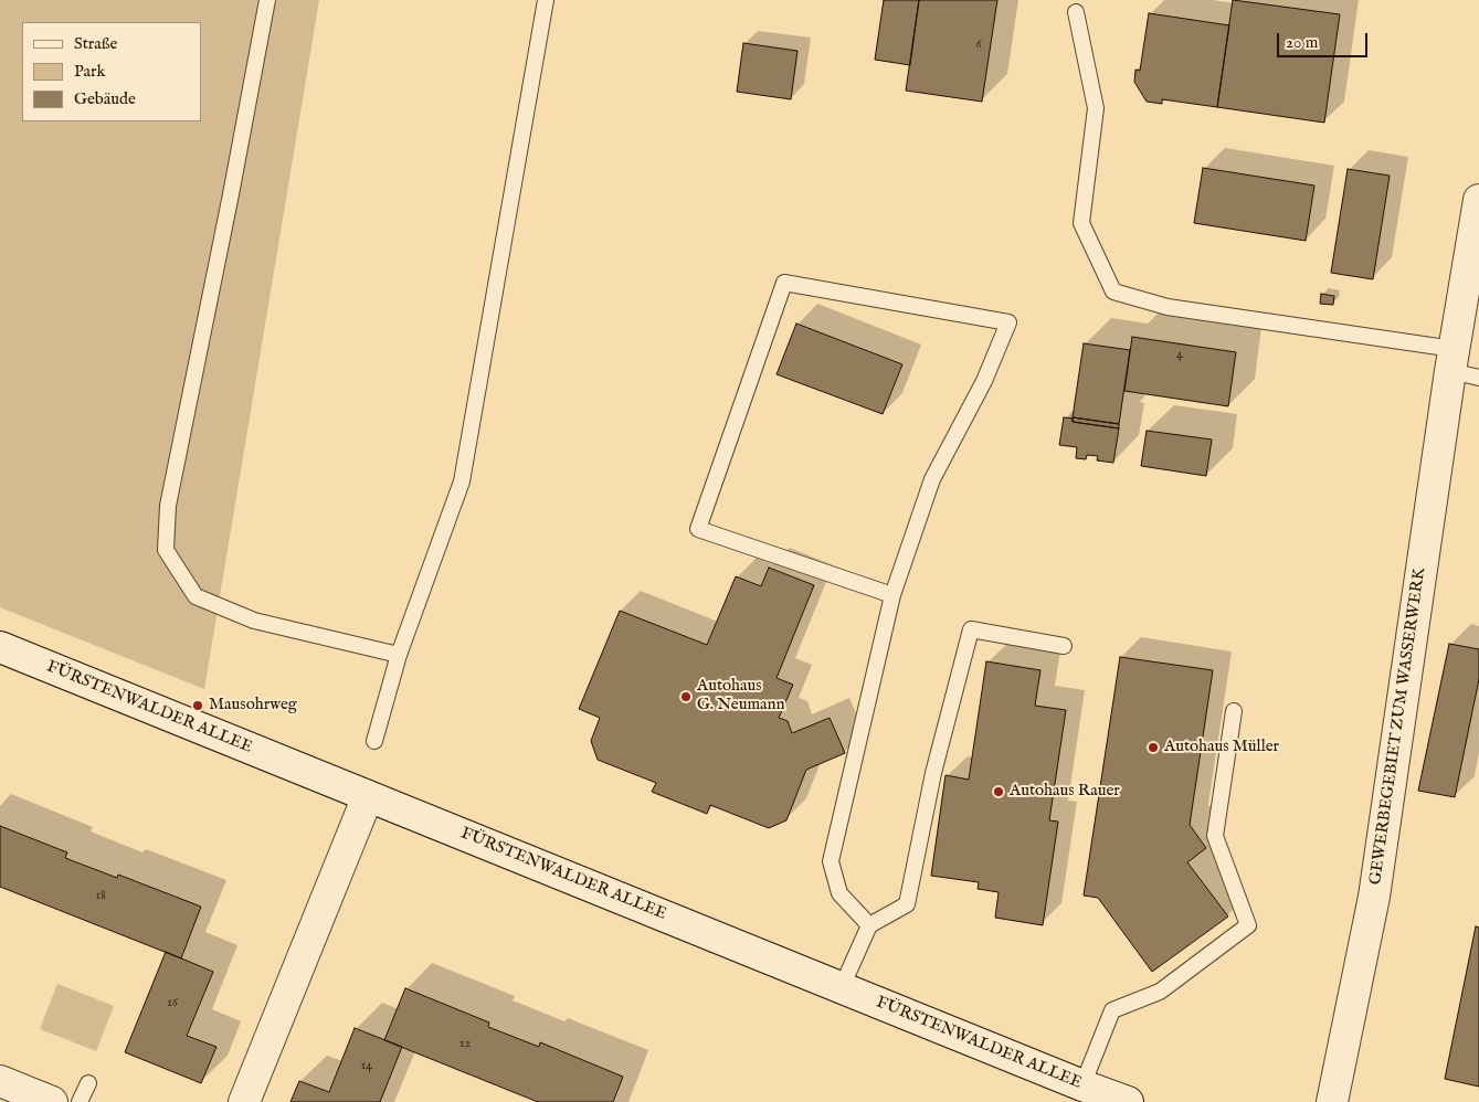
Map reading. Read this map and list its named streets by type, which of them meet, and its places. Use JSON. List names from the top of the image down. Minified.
{"streets":{"street":["FÜRSTENWALDER ALLEE","GEWERBEGEBIET ZUM WASSERWERK"]},"places":["Autohaus G. Neumann","Mausohrweg","Autohaus Müller","Autohaus Rauer"],"house_numbers":["6","4","18","16","12","14"],"legend":["Straße","Park","Gebäude"],"scale_bar":"20 m"}
